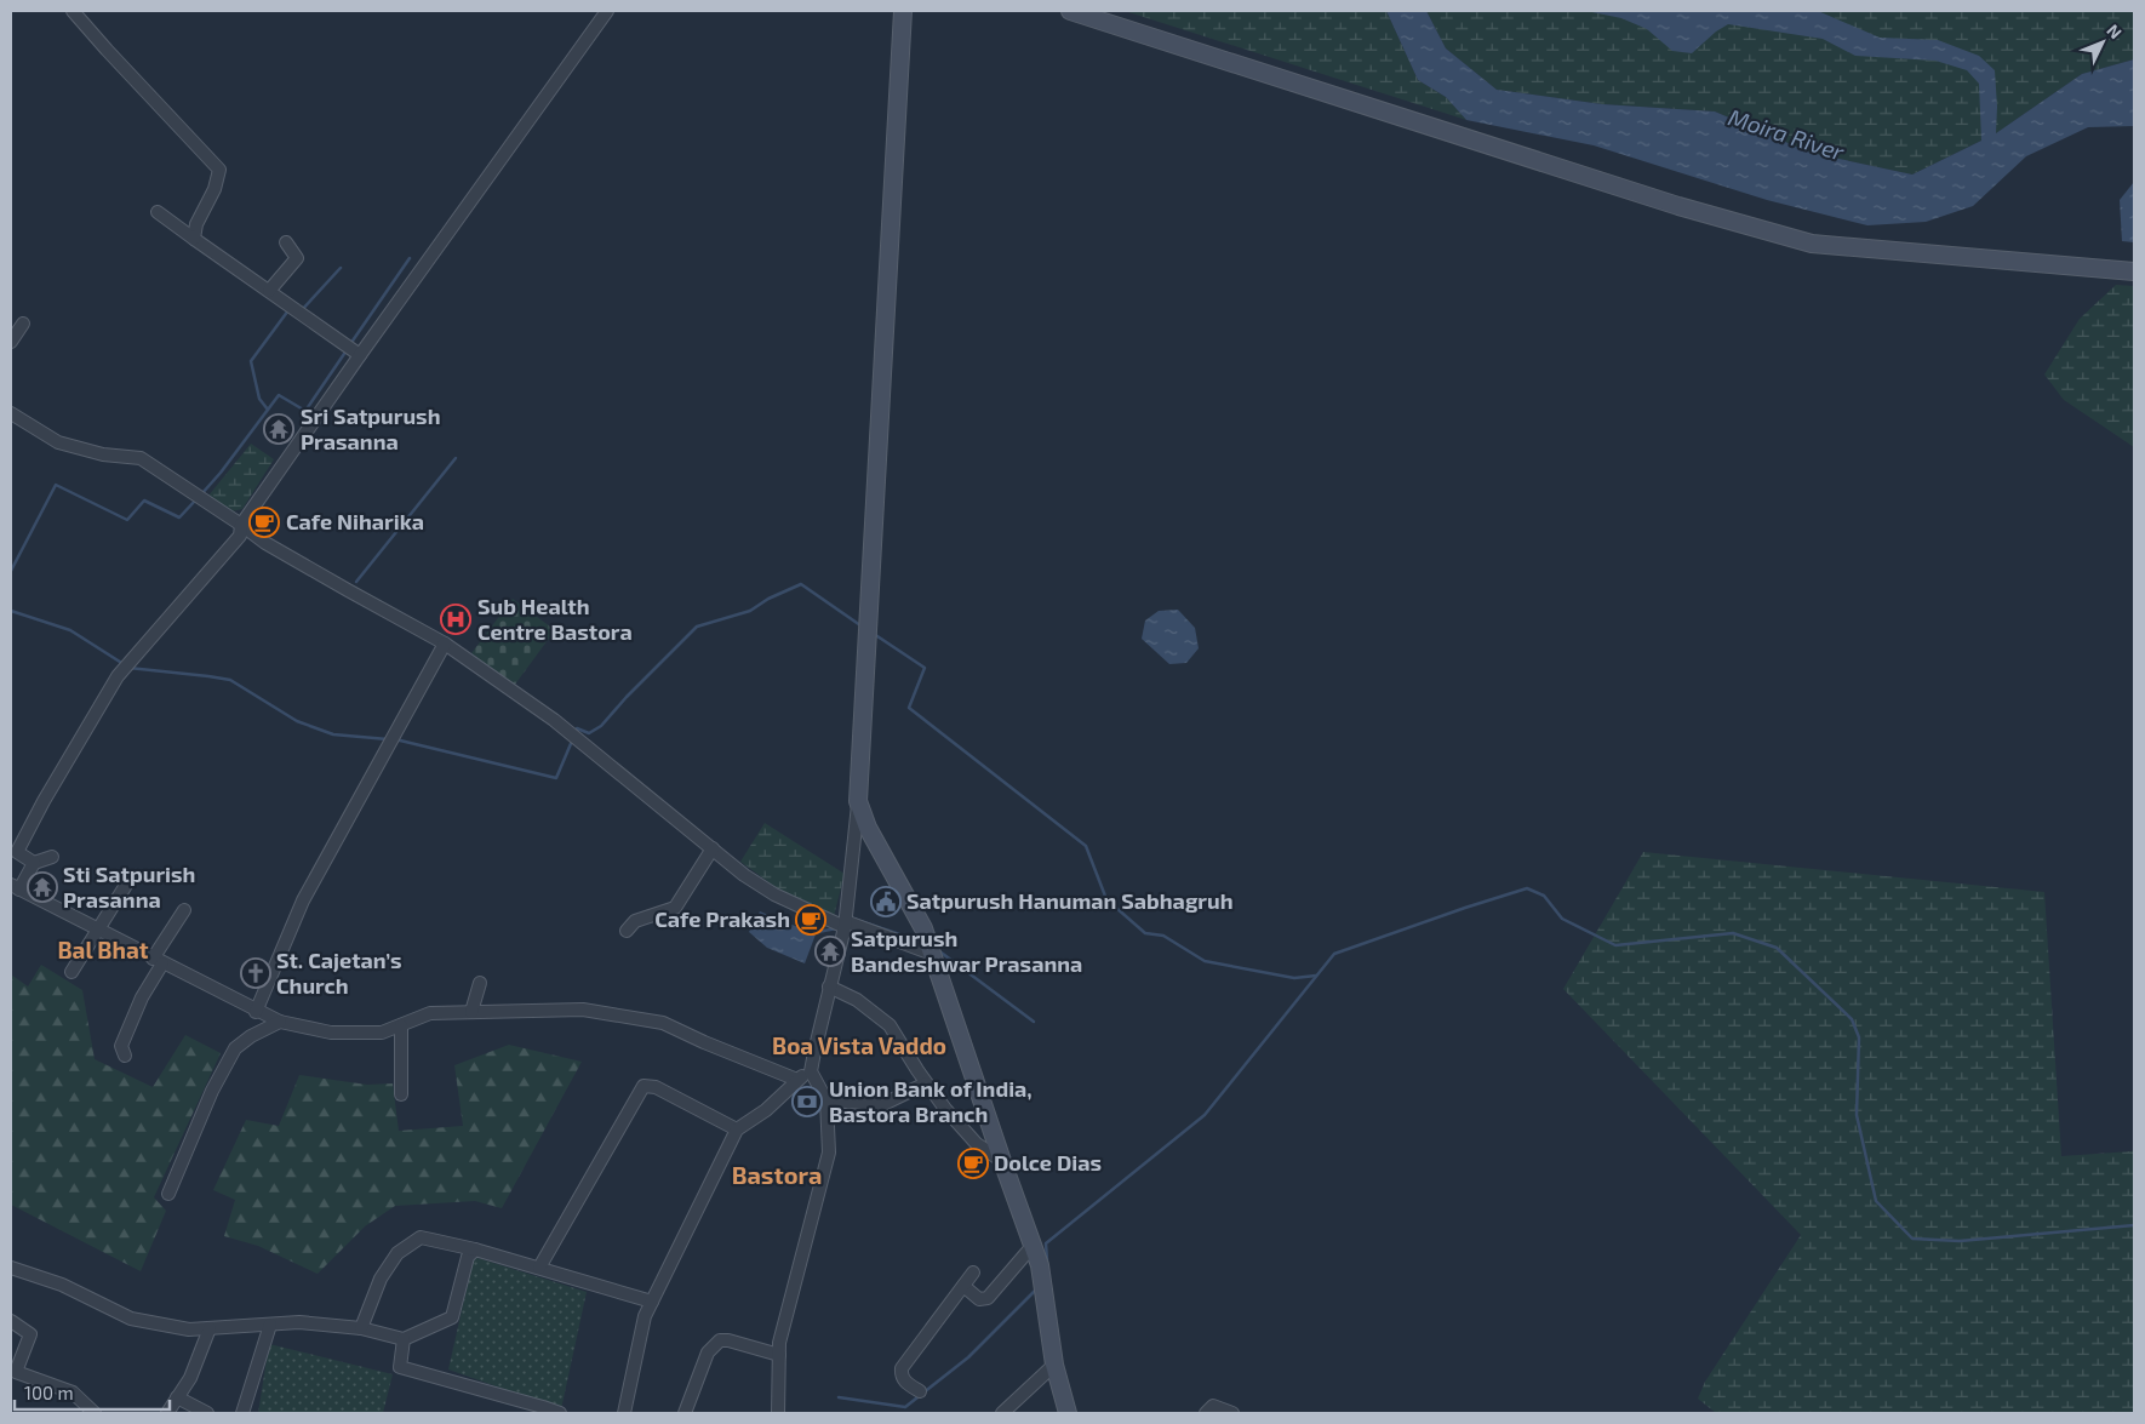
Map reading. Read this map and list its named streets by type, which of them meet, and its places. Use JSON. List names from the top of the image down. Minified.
{"districts":["Bal Bhat","Boa Vista Vaddo","Bastora"],"water":["Moira River"],"places":{"temple":["Sri Satpurush Prasanna","Sti Satpurish Prasanna","Satpurush Bandeshwar Prasanna"],"cafe":["Cafe Niharika","Cafe Prakash","Dolce Dias"],"hospital":["Sub Health Centre Bastora"],"public building":["Satpurush Hanuman Sabhagruh"],"church":["St. Cajetan’s Church"],"bank":["Union Bank of India, Bastora Branch"]},"scale_bar":"100 m","north":"top right"}
